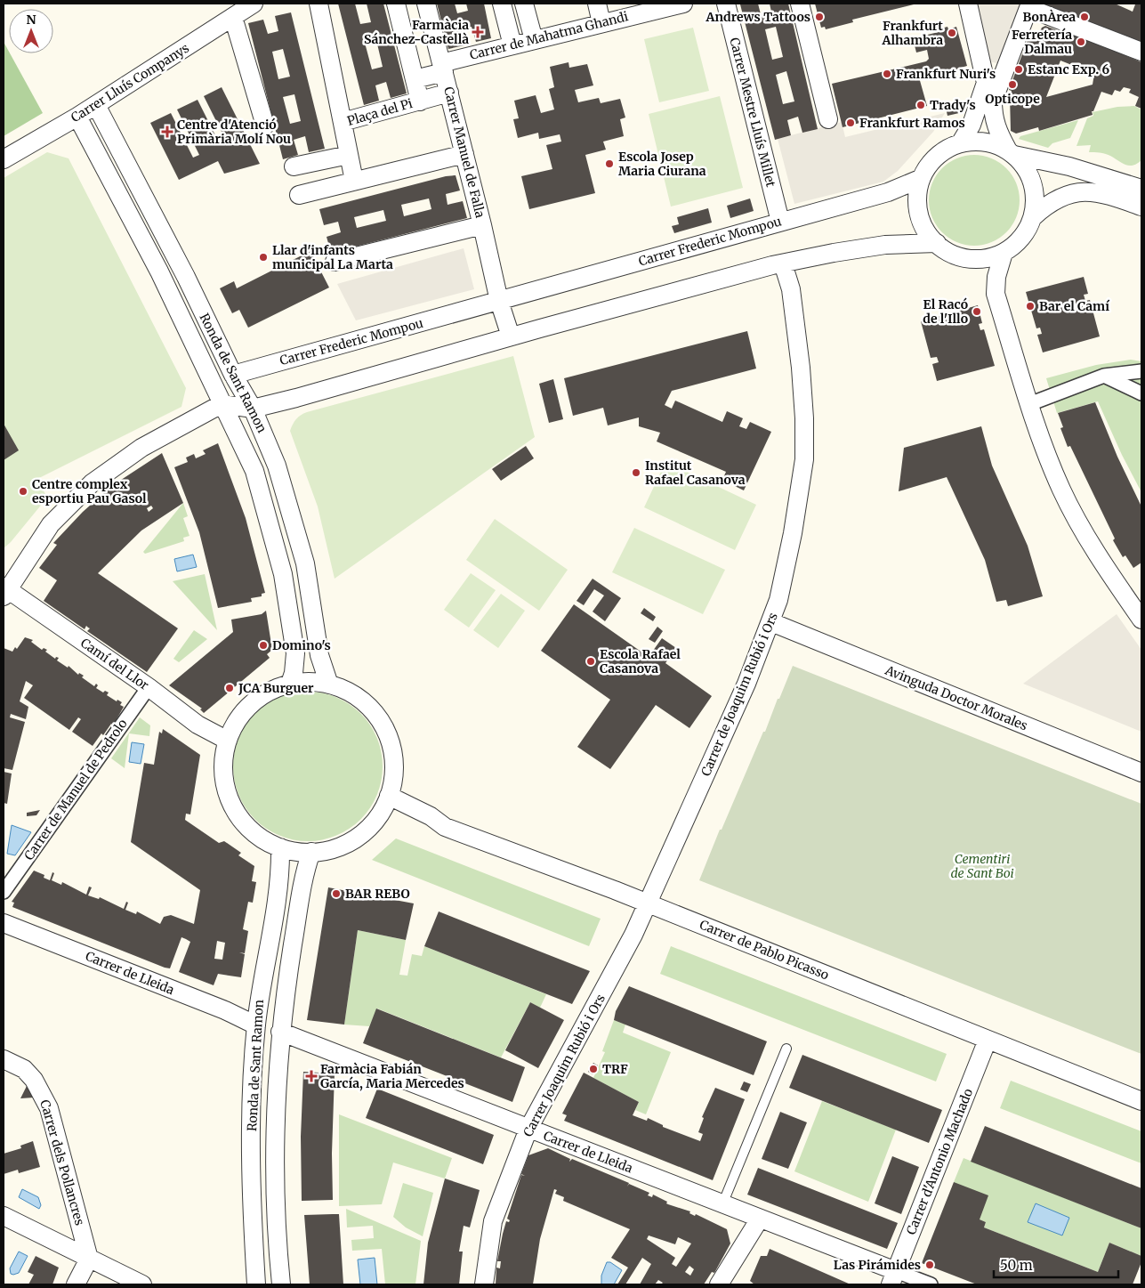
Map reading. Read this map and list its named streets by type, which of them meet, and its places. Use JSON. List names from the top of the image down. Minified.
{"streets":{"street":["Carrer de Mahatma Ghandi","Carrer Lluís Companys","Plaça del Pi","Carrer Mestre Lluís Millet","Carrer Manuel de Falla","Carrer Frederic Mompou","Ronda de Sant Ramon","Camí del Llor","Carrer de Joaquim Rubió i Ors","Avinguda Doctor Morales","Carrer de Manuel de Pedrolo","Carrer de Pablo Picasso","Carrer de Lleida","Carrer Joaquim Rubió i Ors","Carrer d'Antonio Machado","Carrer dels Pollancres"]},"crossings":[["Carrer de Mahatma Ghandi","Carrer Manuel de Falla"],["Carrer Lluís Companys","Ronda de Sant Ramon"],["Plaça del Pi","Carrer Manuel de Falla"],["Carrer Mestre Lluís Millet","Carrer Frederic Mompou"],["Carrer Manuel de Falla","Carrer Frederic Mompou"],["Carrer Frederic Mompou","Ronda de Sant Ramon"],["Ronda de Sant Ramon","Carrer de Lleida"],["Camí del Llor","Carrer de Manuel de Pedrolo"],["Carrer de Joaquim Rubió i Ors","Avinguda Doctor Morales"],["Carrer de Joaquim Rubió i Ors","Carrer de Pablo Picasso"],["Carrer de Joaquim Rubió i Ors","Carrer Joaquim Rubió i Ors"],["Carrer de Pablo Picasso","Carrer Joaquim Rubió i Ors"],["Carrer de Pablo Picasso","Carrer d'Antonio Machado"],["Carrer de Lleida","Carrer Joaquim Rubió i Ors"],["Carrer de Lleida","Carrer d'Antonio Machado"]],"parks":["Cementiri de Sant Boi"],"places":{"other":["Andrews Tattoos","BonÀrea","Frankfurt Alhambra","Ferretería Dalmau","Estanc Exp. 6","Frankfurt Nuri's","Opticope","Trady's","Frankfurt Ramos","Escola Josep Maria Ciurana","Llar d'infants municipal La Marta","Bar el Camí","El Racó de l'Illo","Institut Rafael Casanova","Centre complex esportiu Pau Gasol","Domino's","Escola Rafael Casanova","JCA Burguer","BAR REBO","TRF","Las Pirámides"],"health":["Farmàcia Sánchez-Castellà","Centre d'Atenció Primària Molí Nou","Farmàcia Fabián García, Maria Mercedes"]},"scale_bar":"50 m","north":"top"}
